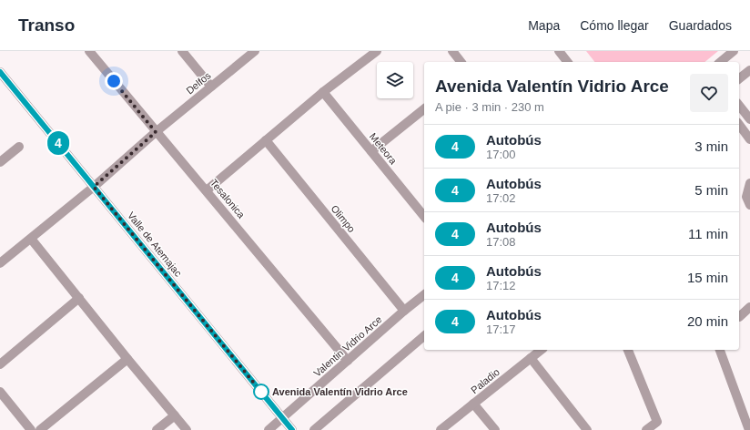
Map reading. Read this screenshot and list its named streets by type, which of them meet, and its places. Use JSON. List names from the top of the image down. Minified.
{"streets":{"street":["Delfos","Meteora","Tesalonica","Olimpo","Valle de Atemajac","Valentin Vidrio Arce","Paladio"]},"crossings":[["Delfos","Tesalonica"],["Delfos","Valle de Atemajac"],["Tesalonica","Valentin Vidrio Arce"],["Olimpo","Valentin Vidrio Arce"],["Valle de Atemajac","Valentin Vidrio Arce"]],"places":["Avenida Valentín Vidrio Arce"],"lines":["bus line 4"],"page":{"header":"Transo","nav":["Mapa","Cómo llegar","Guardados"],"on_map":"4","heading":["Avenida Valentín Vidrio Arce","A pie · 3 min · 230 m"],"list":[{"mark":"4","name":"Autobús","note":"17:00","value":"3 min"},{"mark":"4","name":"Autobús","note":"17:02","value":"5 min"},{"mark":"4","name":"Autobús","note":"17:08","value":"11 min"},{"mark":"4","name":"Autobús","note":"17:12","value":"15 min"},{"mark":"4","name":"Autobús","note":"17:17","value":"20 min"}]}}
